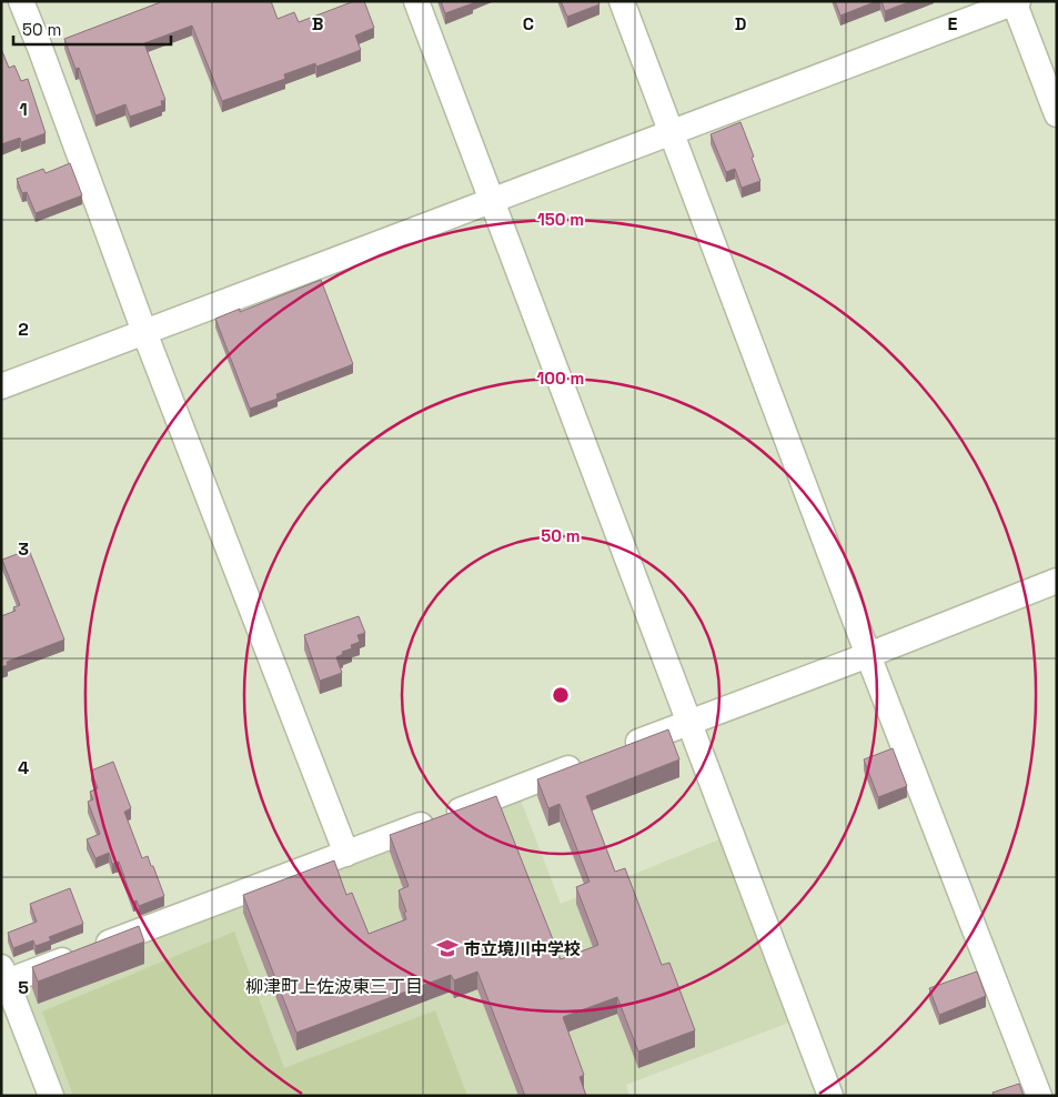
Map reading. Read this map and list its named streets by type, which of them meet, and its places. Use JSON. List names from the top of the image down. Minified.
{"districts":["柳津町上佐波東三丁目"],"places":{"school or university":["市立境川中学校"]},"scale_bar":"50 m","grid":{"columns":["B","C","D","E"],"rows":["1","2","3","4","5"]},"rings":["150 m","100 m","50 m"]}
